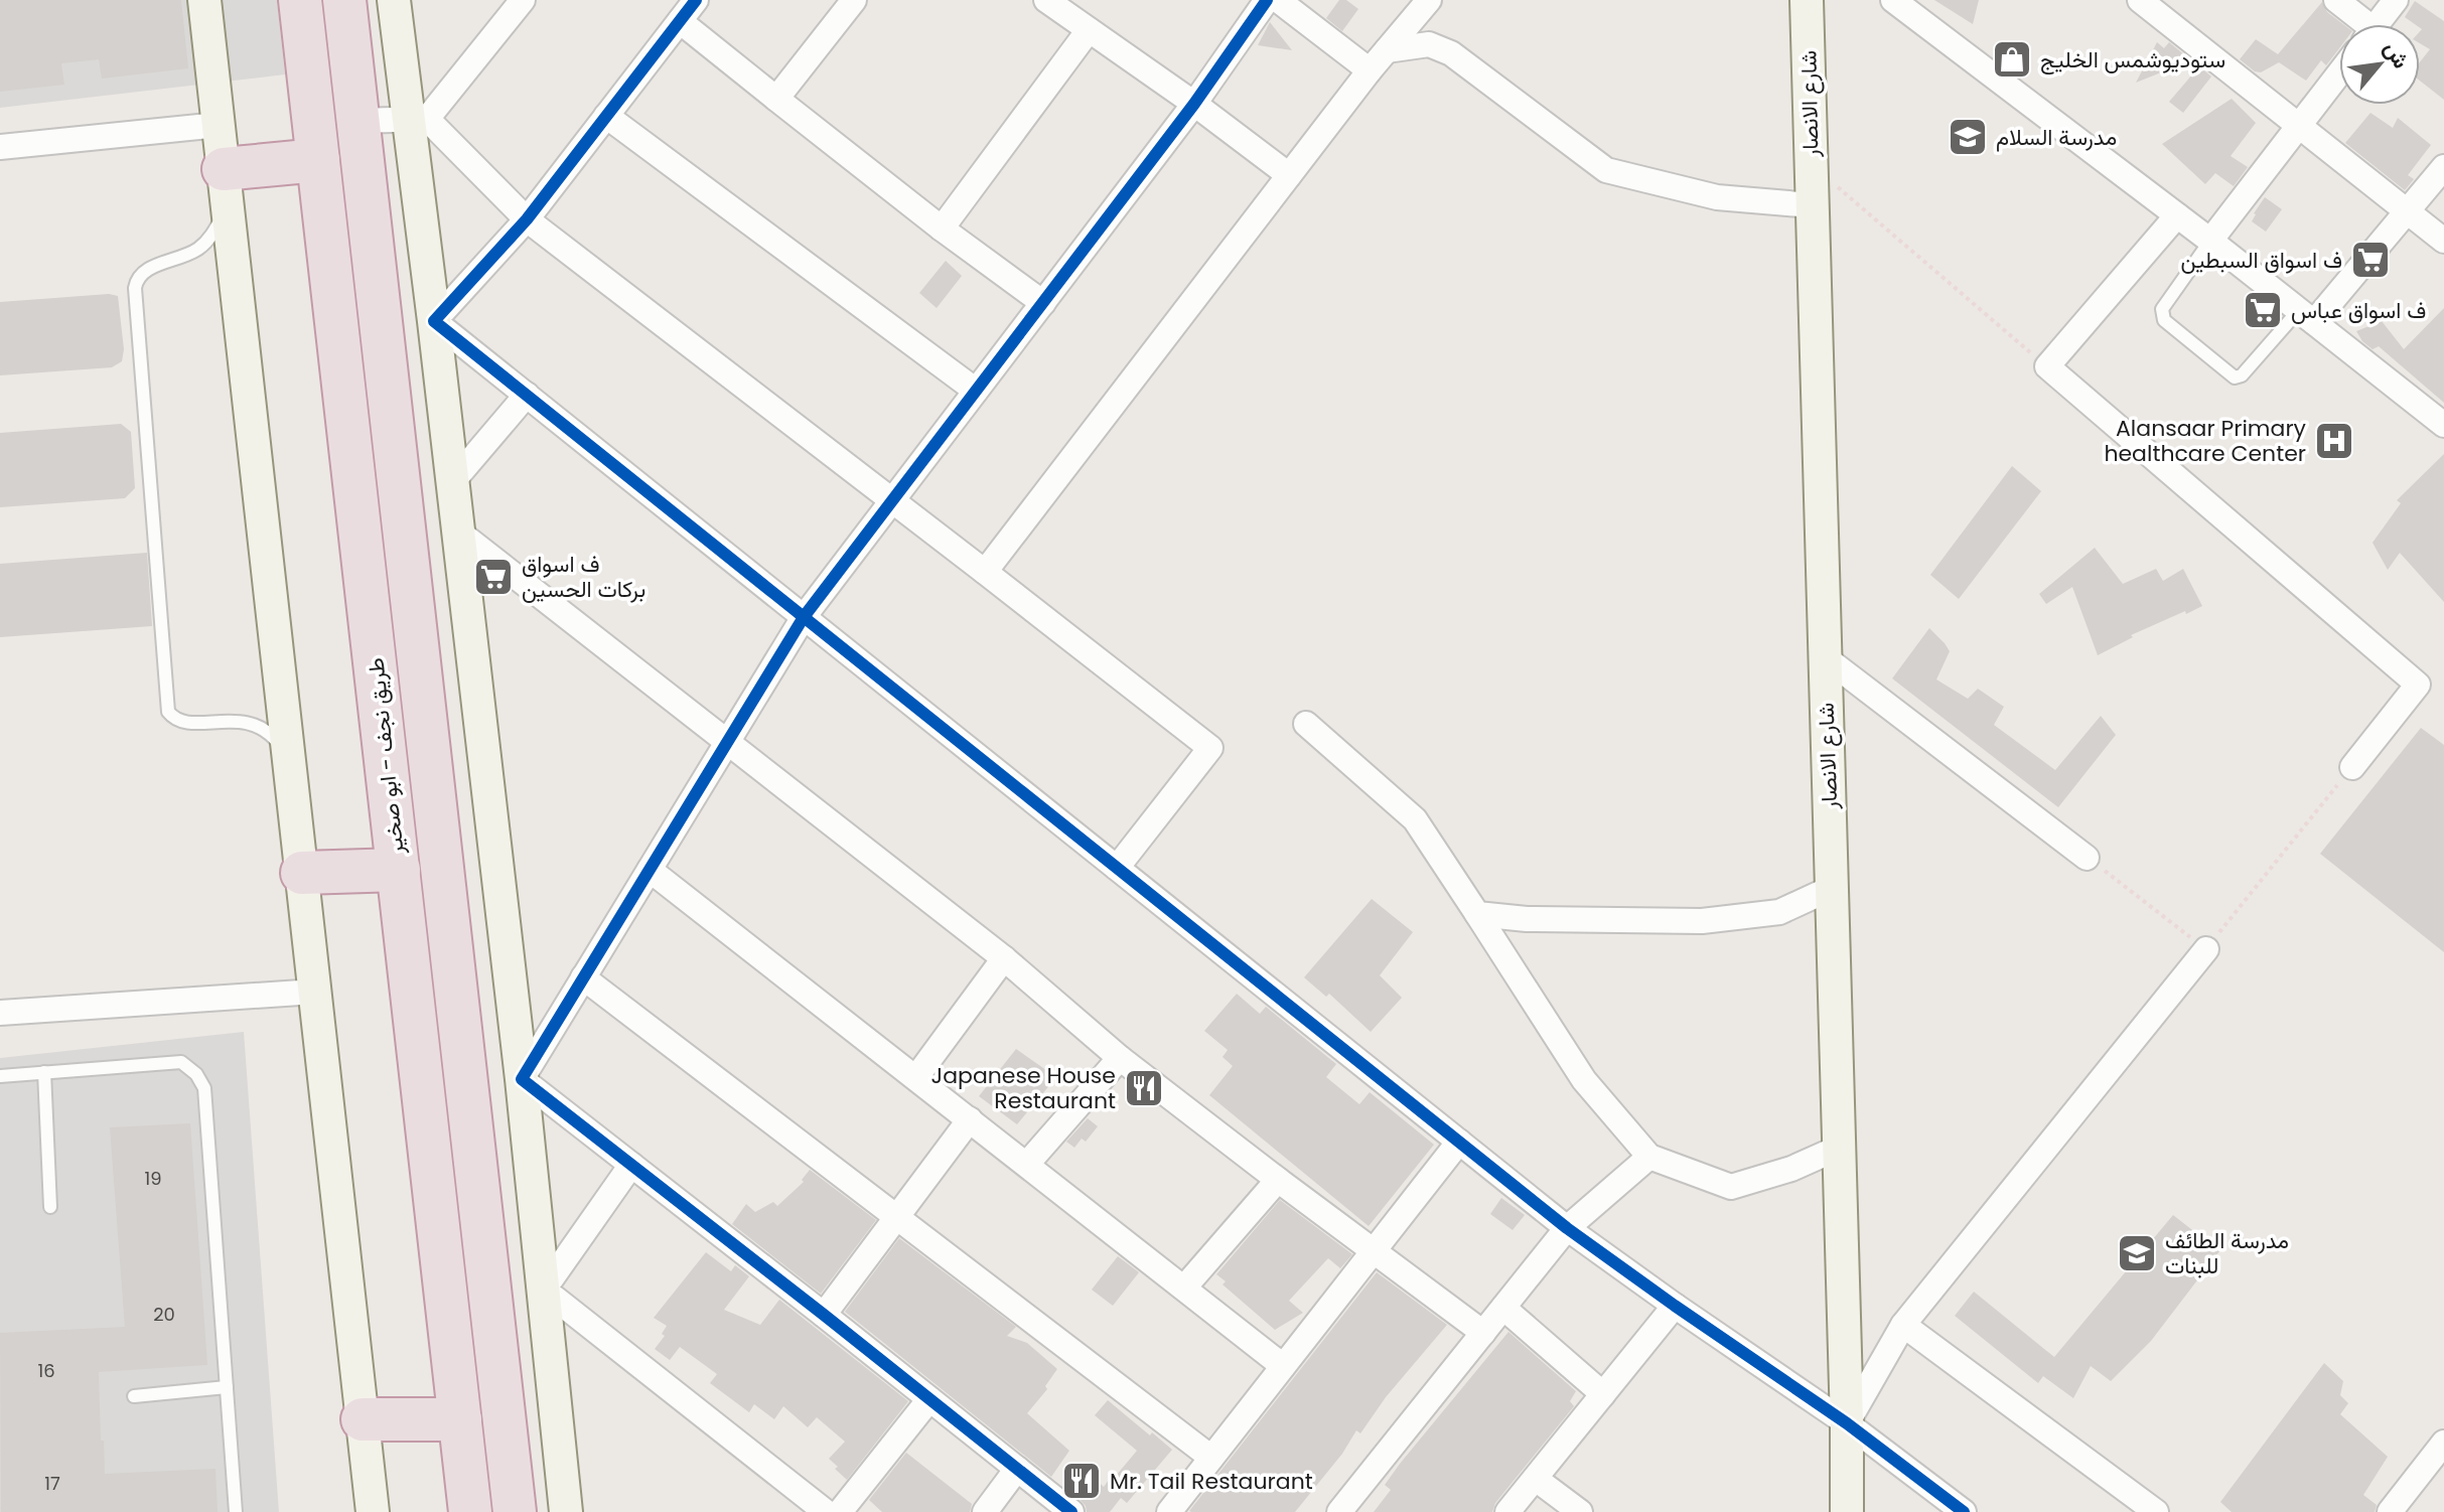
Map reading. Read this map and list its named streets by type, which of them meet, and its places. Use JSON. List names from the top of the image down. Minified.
{"streets":{"highway":["طريق نجف - ابو صخير"],"main road":["شارع الانصار"]},"places":{"shop":["ستوديوشمس الخليج"],"school or university":["مدرسة السلام","مدرسة الطائف للبنات"],"supermarket":["ف اسواق السبطين","ف اسواق عباس","ف اسواق بركات الحسين"],"hospital":["Alansaar Primary healthcare Center"],"restaurant":["Japanese House Restaurant","Mr. Tail Restaurant"]},"house_numbers":["19","20","16","17"],"north":"top right"}
